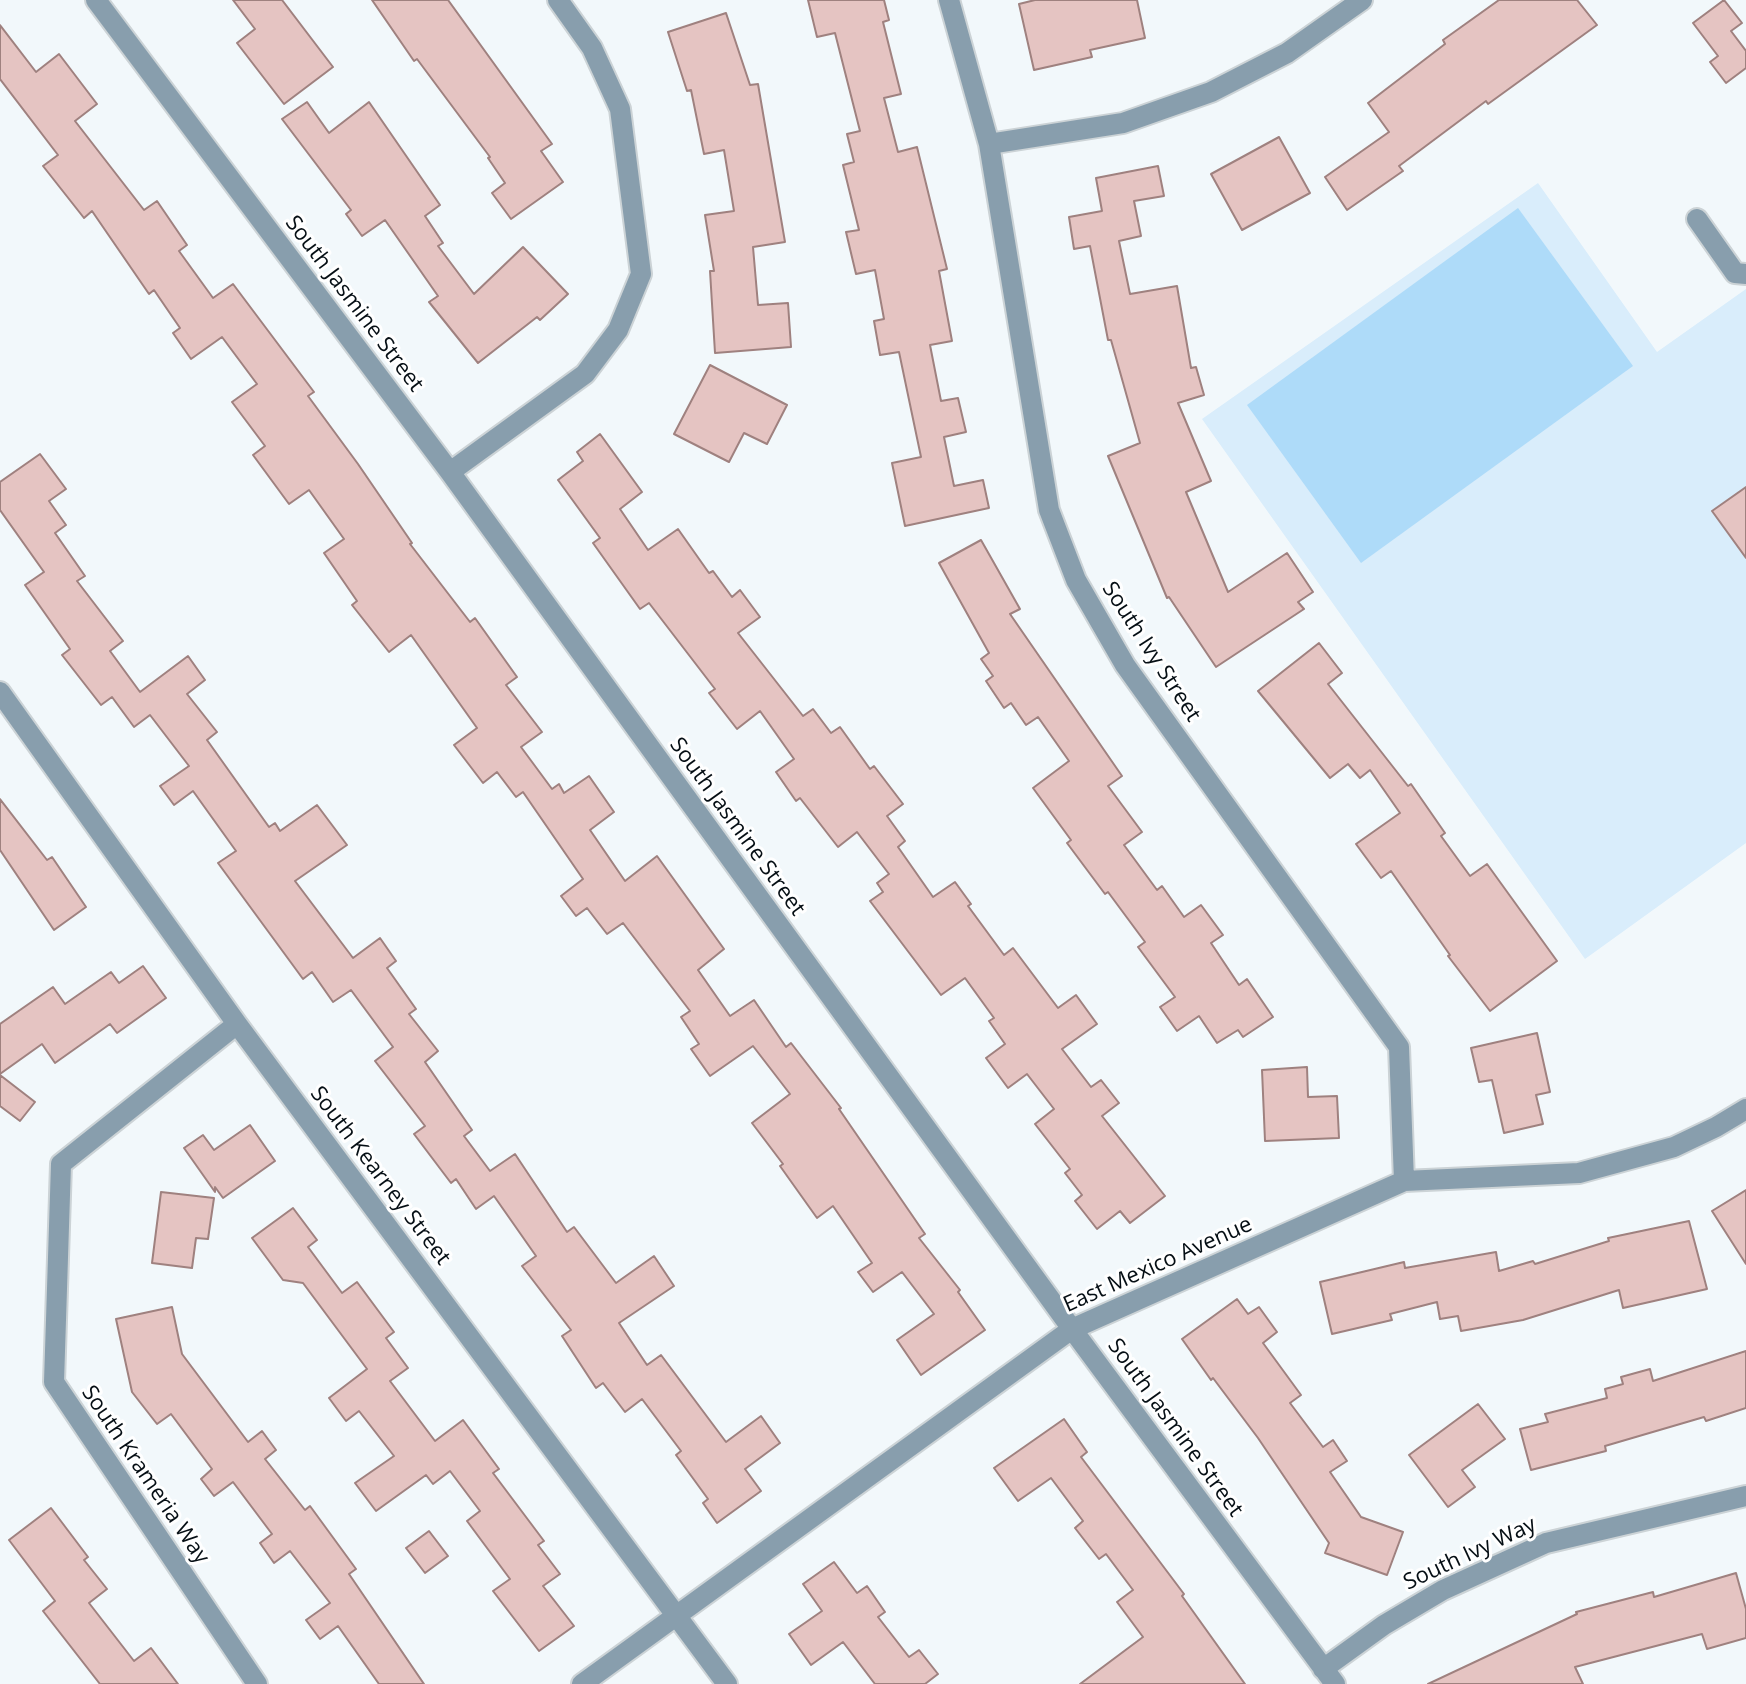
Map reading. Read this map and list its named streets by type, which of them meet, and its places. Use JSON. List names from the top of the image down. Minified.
{"streets":{"street":["South Jasmine Street","South Ivy Street","South Kearney Street","East Mexico Avenue","South Krameria Way","South Ivy Way"]},"crossings":[["South Jasmine Street","East Mexico Avenue"],["South Jasmine Street","South Ivy Way"],["South Ivy Street","East Mexico Avenue"],["South Kearney Street","East Mexico Avenue"],["South Kearney Street","South Krameria Way"]]}
